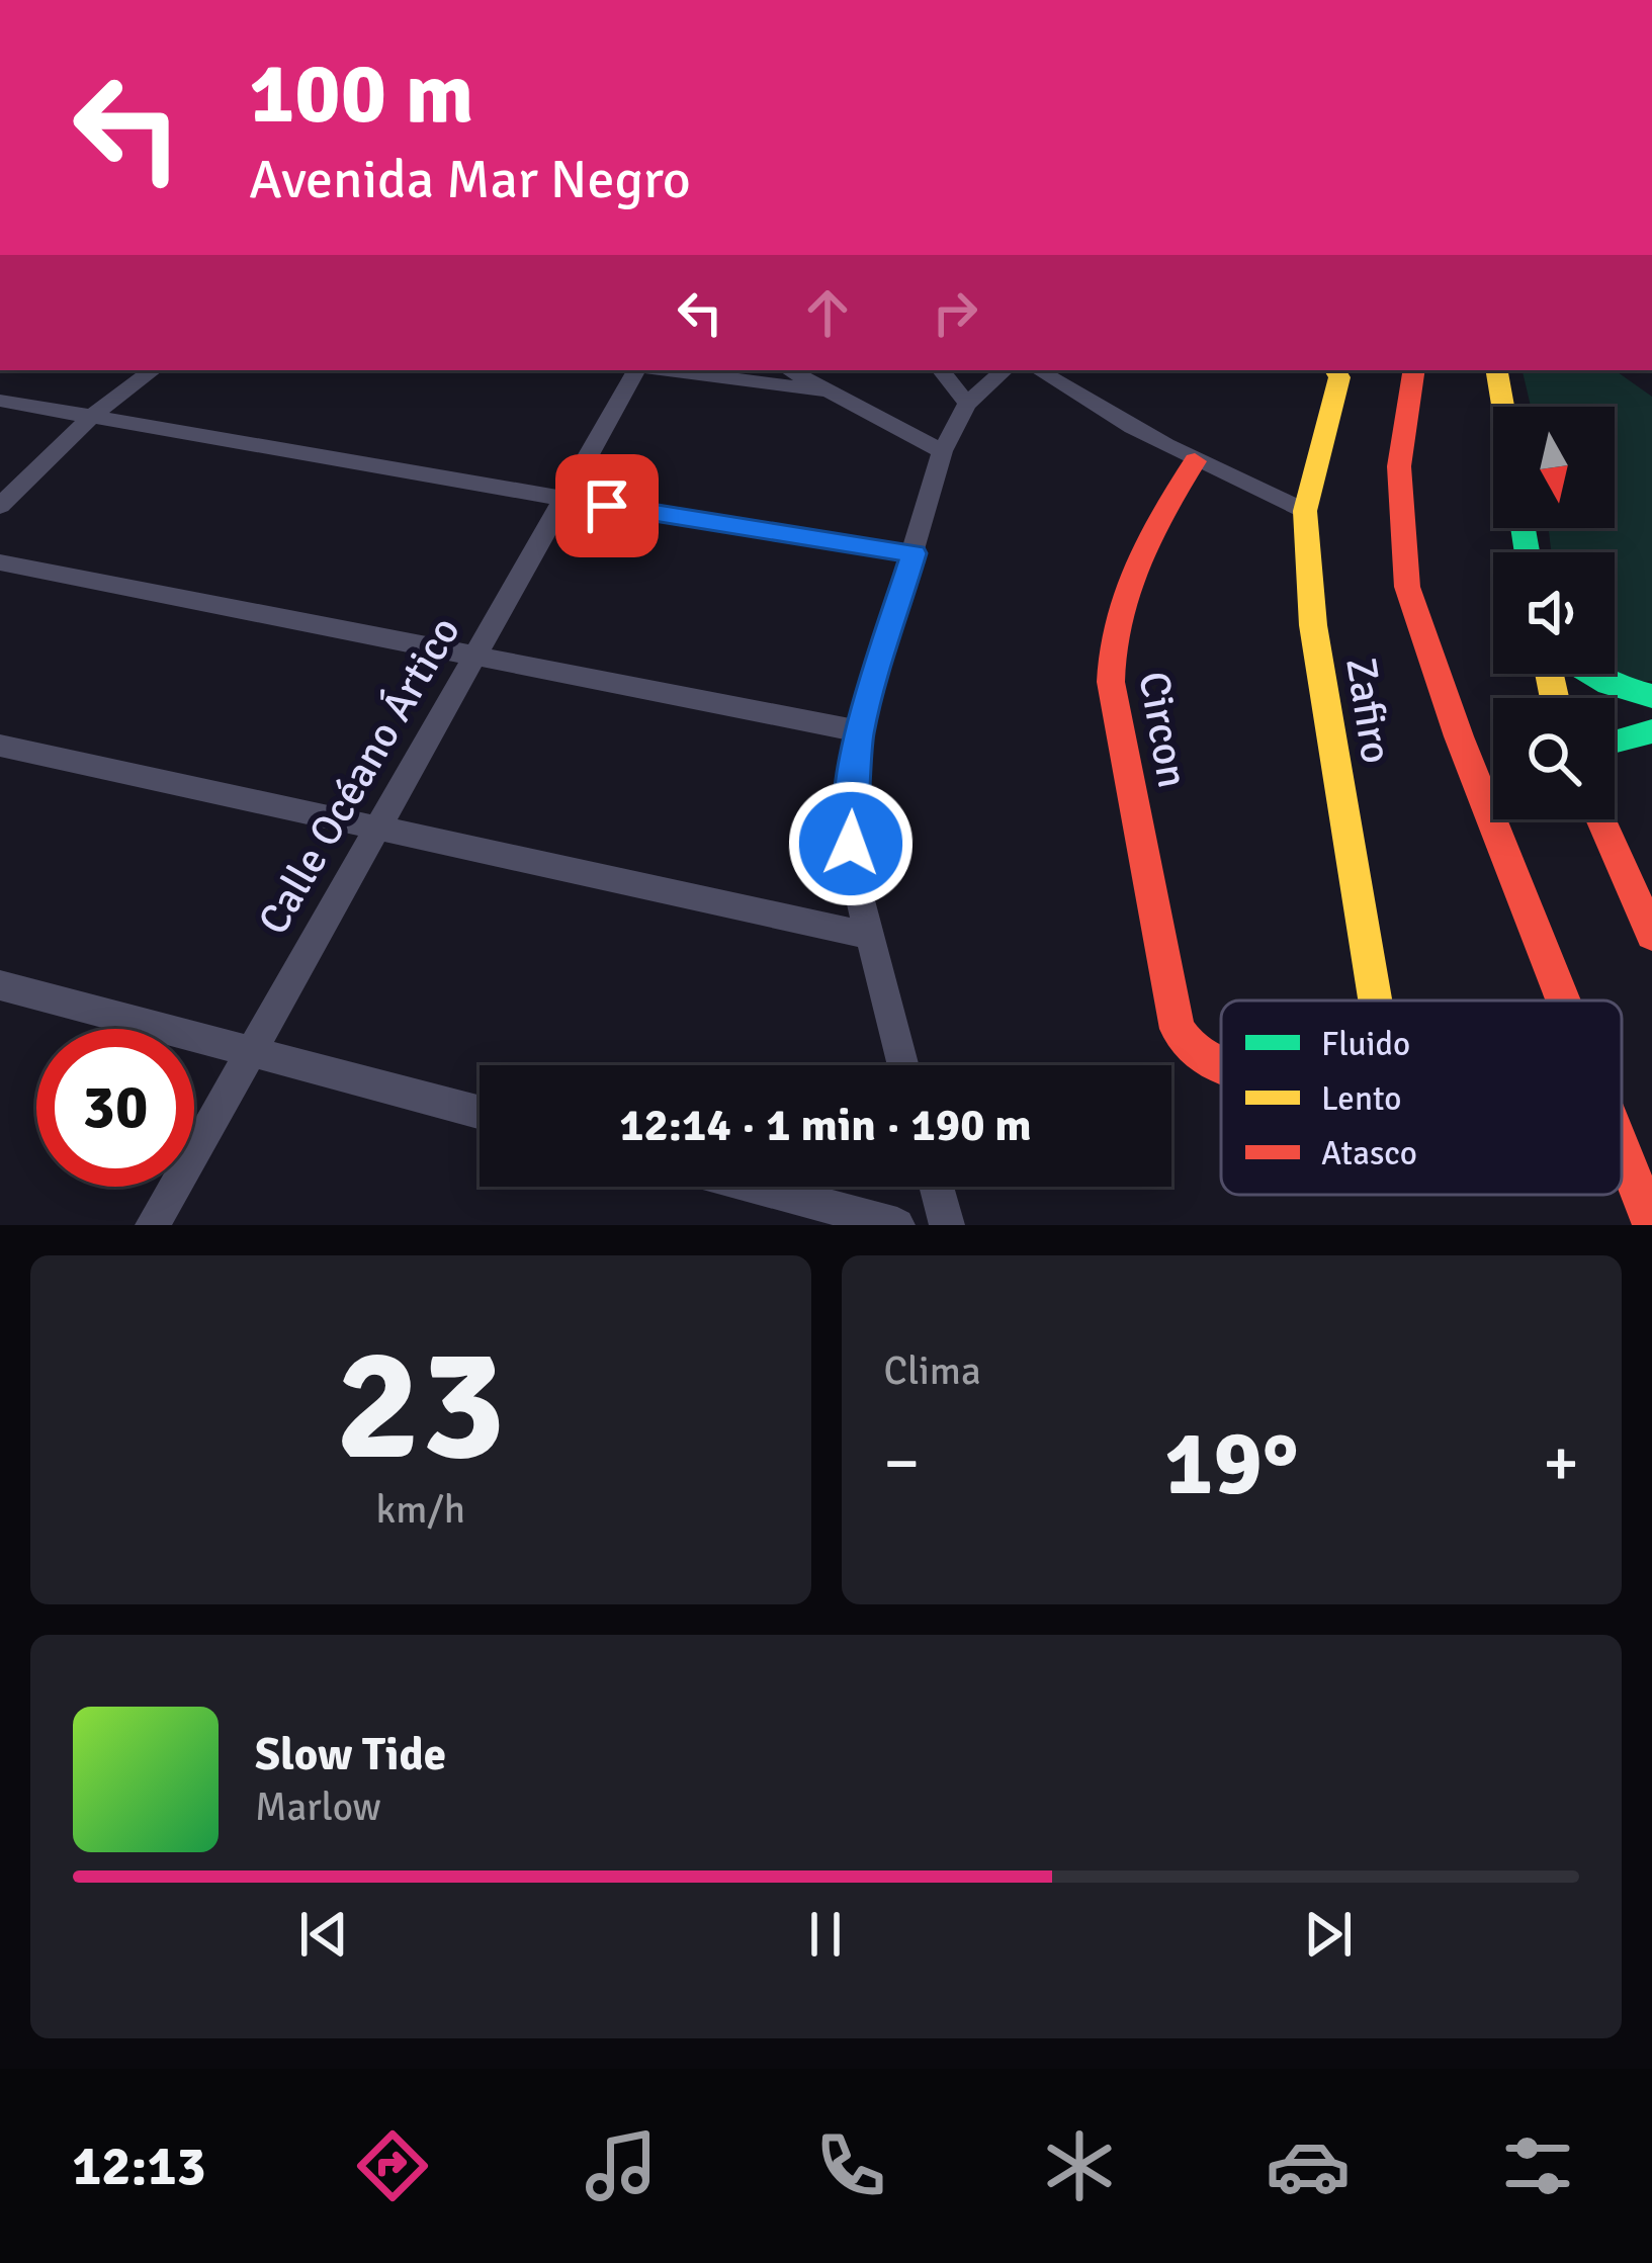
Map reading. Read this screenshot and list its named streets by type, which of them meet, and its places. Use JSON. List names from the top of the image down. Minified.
{"streets":{"main road":["Zafiro","Circon"],"street":["Calle Océano Ártico"]},"legend":["Fluido","Lento","Atasco"],"north":"bottom","page":{"turn":["100 m","Avenida Mar Negro"],"limit":"30","trip":"12:14 · 1 min · 190 m","tile":[["23","km/h"],"Clima"],"heat":["−","19°","+"],"song":["Slow Tide","Marlow"],"tabs":"12:13"}}
